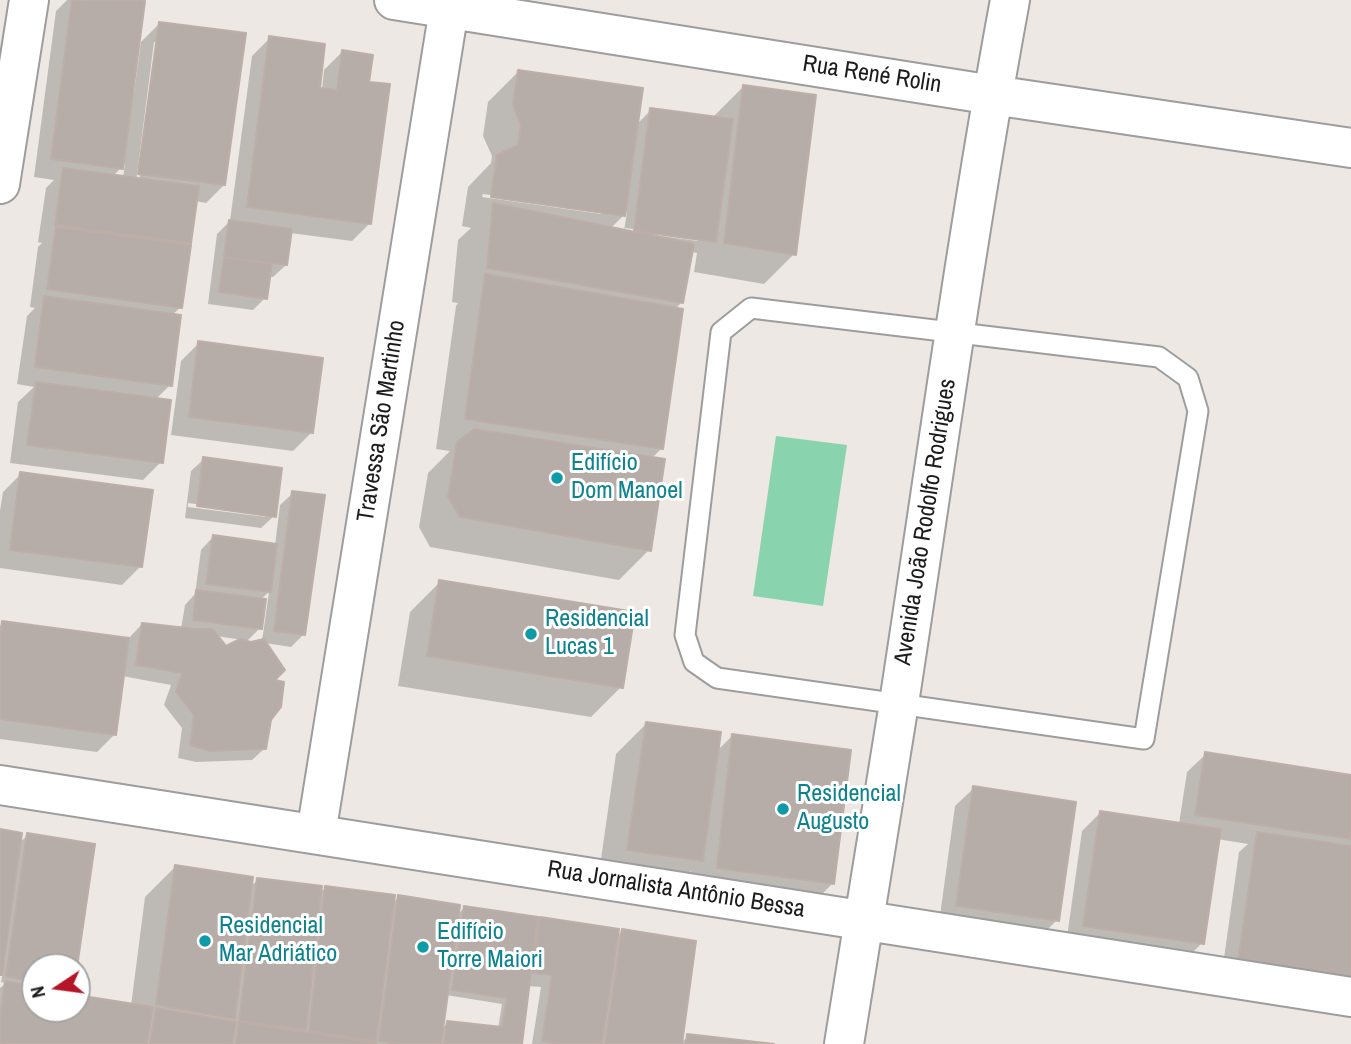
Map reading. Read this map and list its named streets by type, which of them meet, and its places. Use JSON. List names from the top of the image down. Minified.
{"streets":{"street":["Rua René Rolin","Travessa São Martinho","Avenida João Rodolfo Rodrigues","Rua Jornalista Antônio Bessa"]},"crossings":[["Rua René Rolin","Travessa São Martinho"],["Rua René Rolin","Avenida João Rodolfo Rodrigues"],["Travessa São Martinho","Rua Jornalista Antônio Bessa"],["Avenida João Rodolfo Rodrigues","Rua Jornalista Antônio Bessa"]],"places":["Edifício Dom Manoel","Residencial Lucas 1","Residencial Augusto","Residencial Mar Adriático","Edifício Torre Maiori"],"north":"left"}
